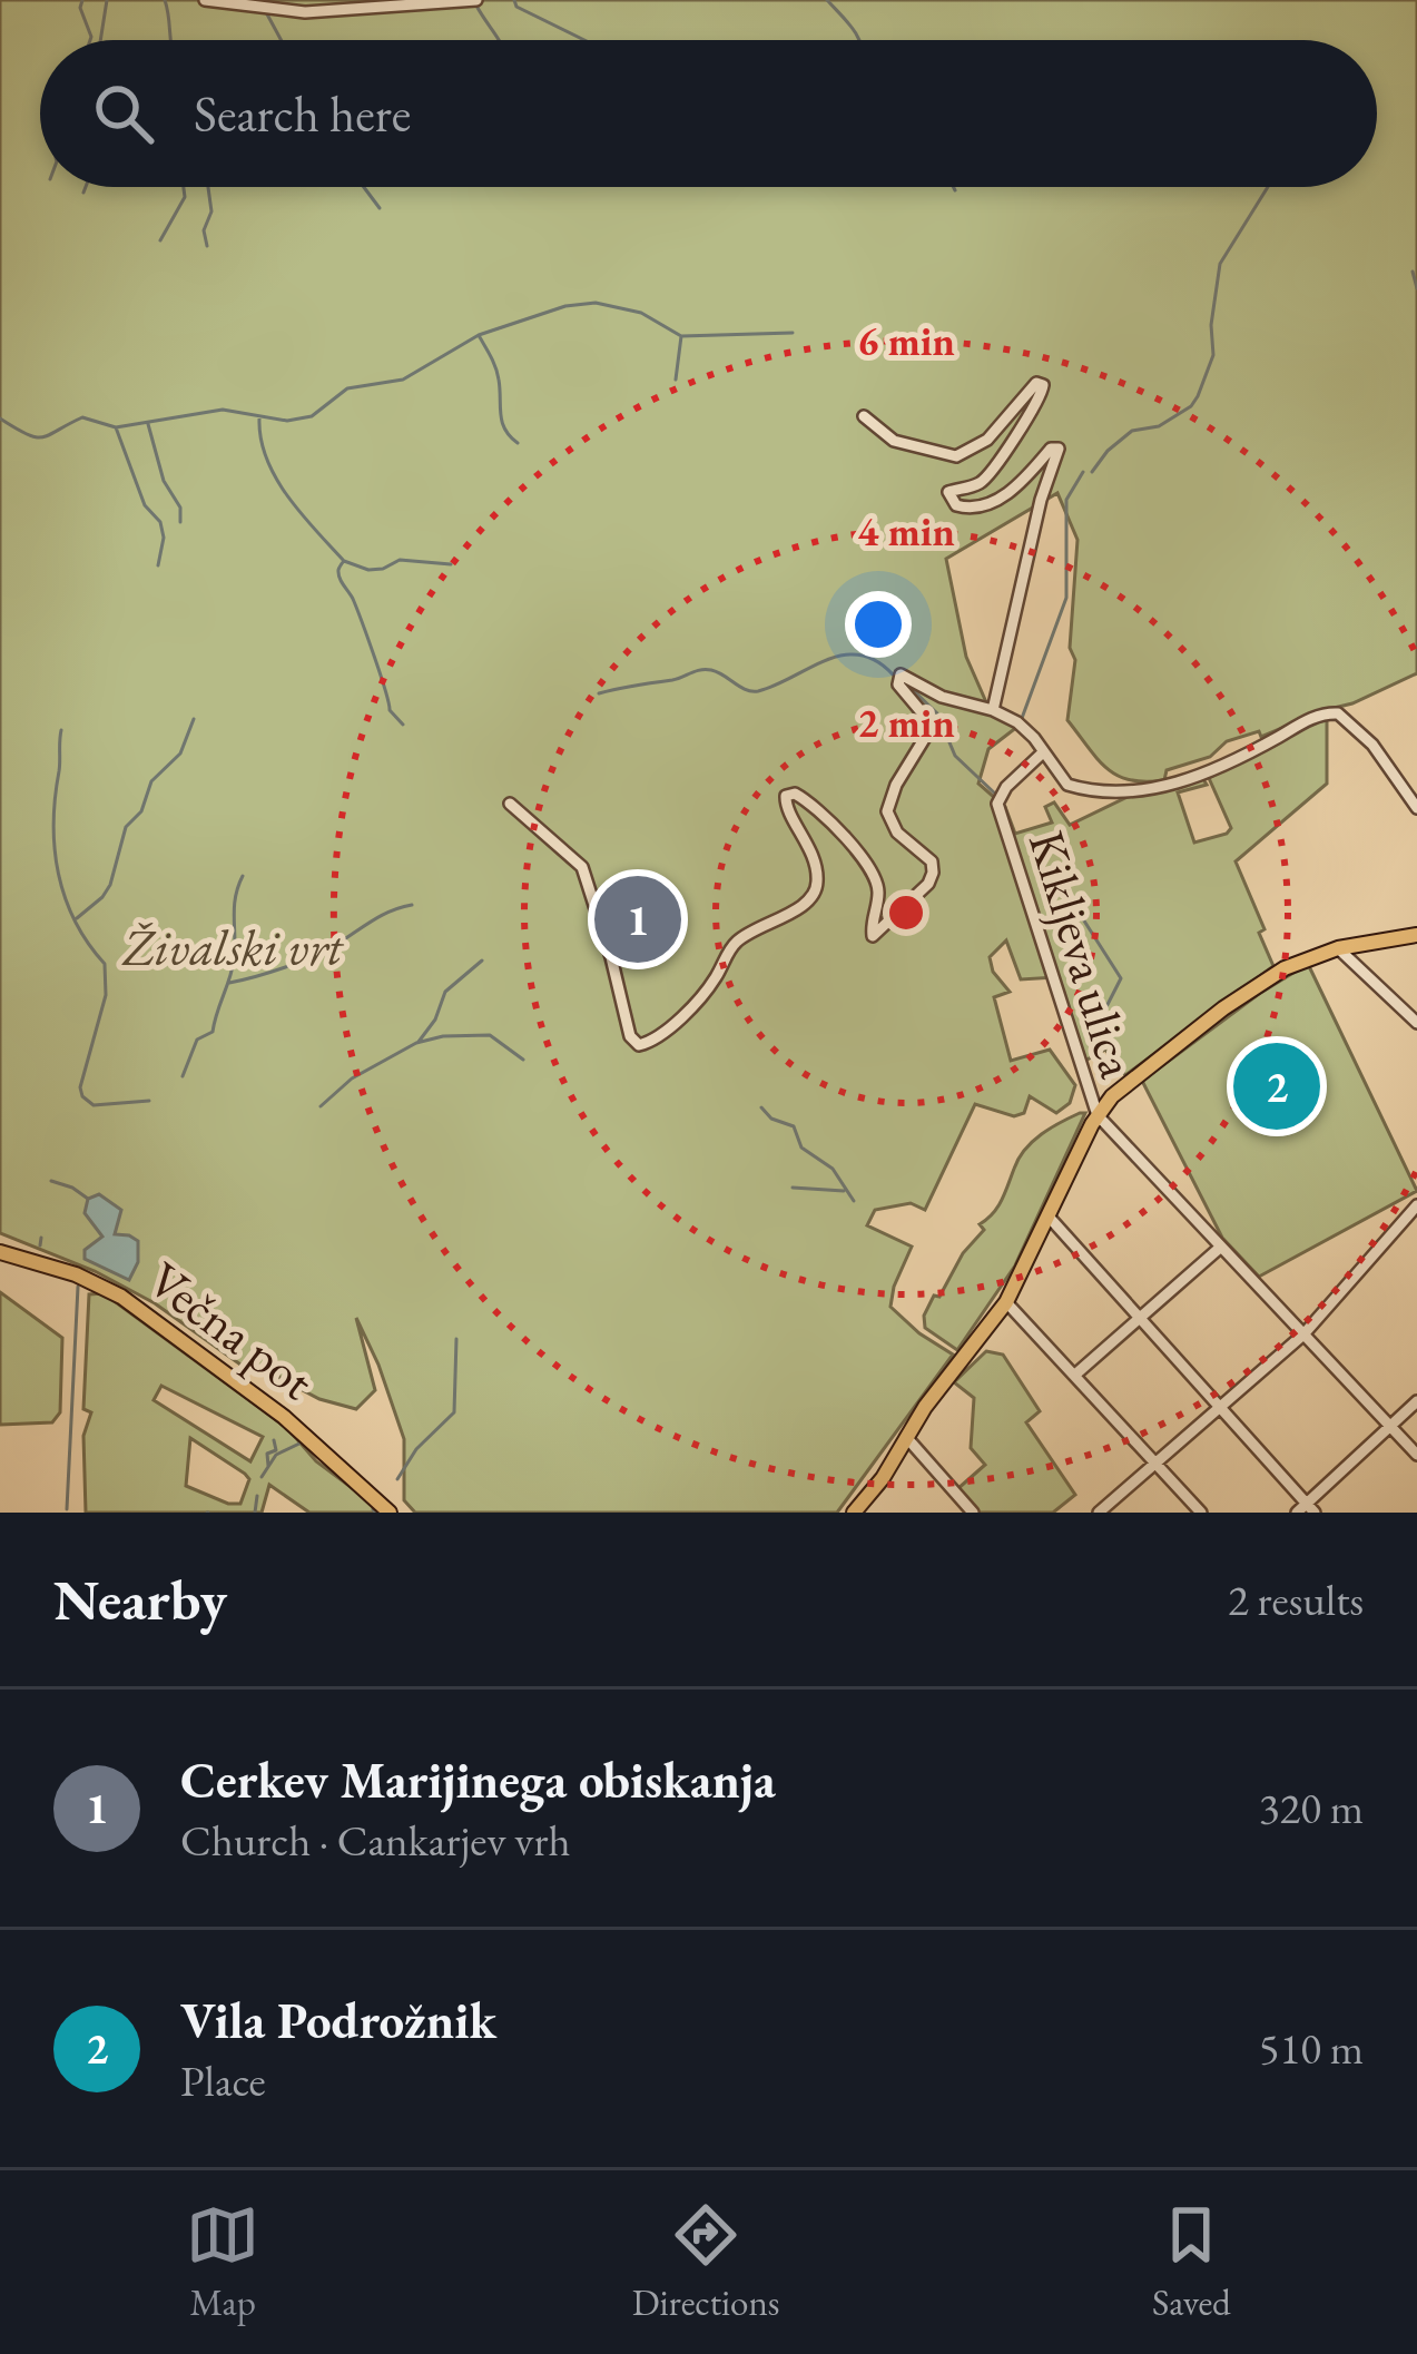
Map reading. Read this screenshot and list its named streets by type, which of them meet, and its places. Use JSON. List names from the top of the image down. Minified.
{"streets":{"main road":["Večna pot"],"street":["Kikljeva ulica"]},"parks":["Živalski vrt"],"page":{"search":"Search here","pins":["1","2"],"heading":["Nearby","2 results"],"list":[{"mark":"1","name":"Cerkev Marijinega obiskanja","note":"Church · Cankarjev vrh","value":"320 m"},{"mark":"2","name":"Vila Podrožnik","note":"Place","value":"510 m"}],"nav":["Map","Directions","Saved"]},"rings":["6 min","4 min","2 min"]}
